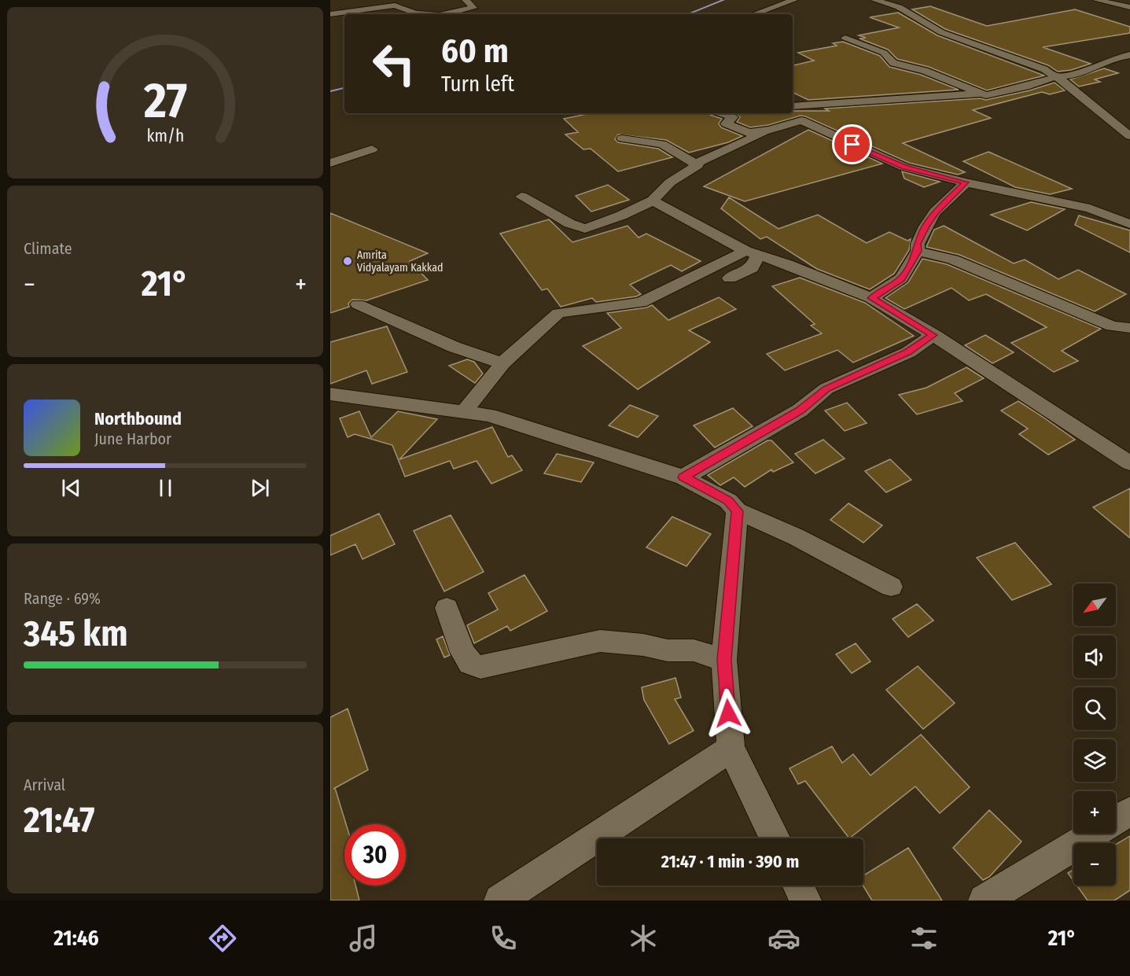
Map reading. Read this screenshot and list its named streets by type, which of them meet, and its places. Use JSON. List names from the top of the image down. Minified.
{"places":["Amrita Vidyalayam Kakkad"],"north":"bottom left","page":{"turn":["60 m","Turn left"],"tile":["Climate",["Range · 69%","345 km"],["Arrival","21:47"]],"heat":["−","21°","+"],"song":["Northbound","June Harbor"],"map_buttons":["+","−"],"limit":"30","trip":"21:47 · 1 min · 390 m","tabs":["21:46","21°"],"gauge":["27","km/h"]}}
